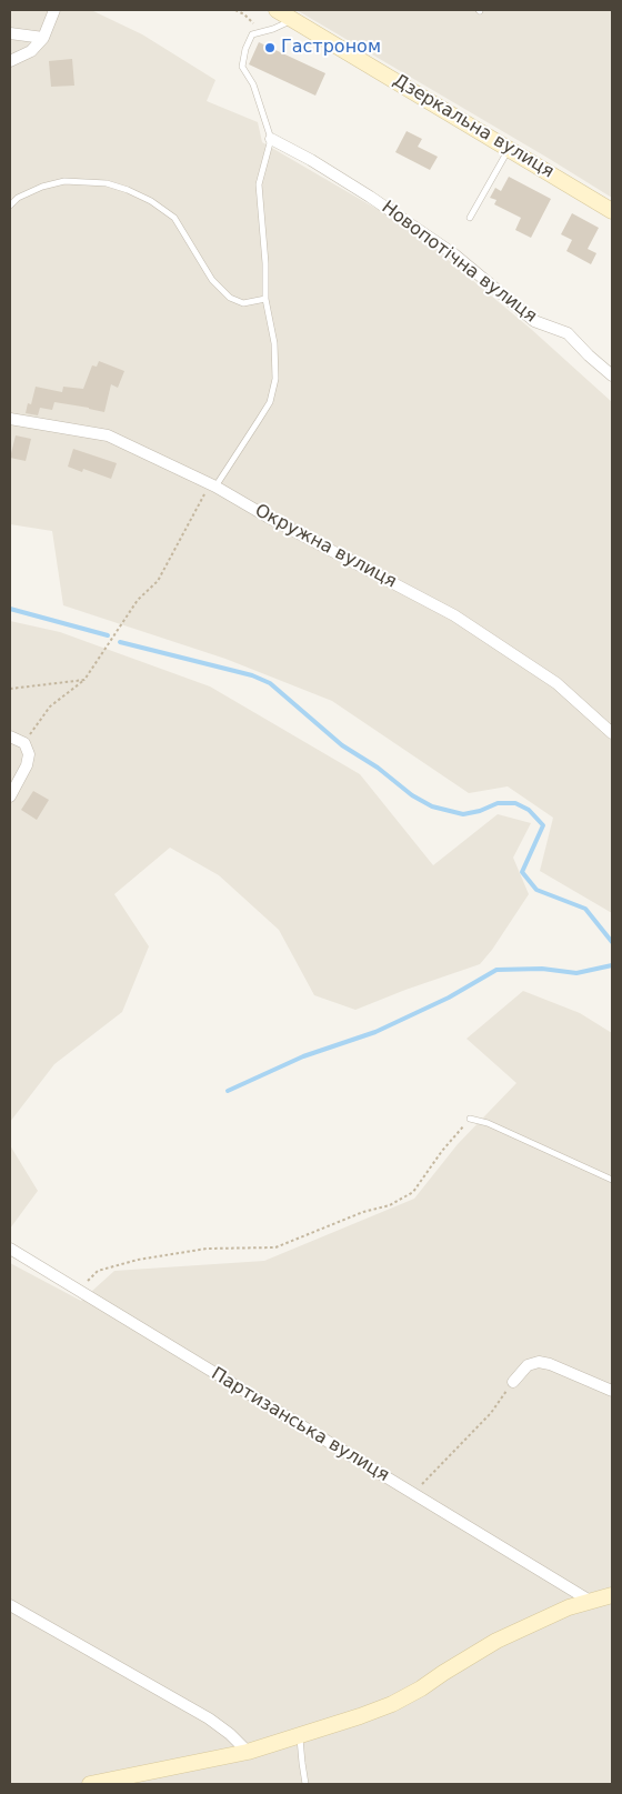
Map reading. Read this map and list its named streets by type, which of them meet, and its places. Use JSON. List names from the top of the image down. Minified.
{"streets":{"street":["Дзеркальна вулиця","Новопотічна вулиця","Окружна вулиця","Партизанська вулиця"]},"places":["Гастроном"]}
